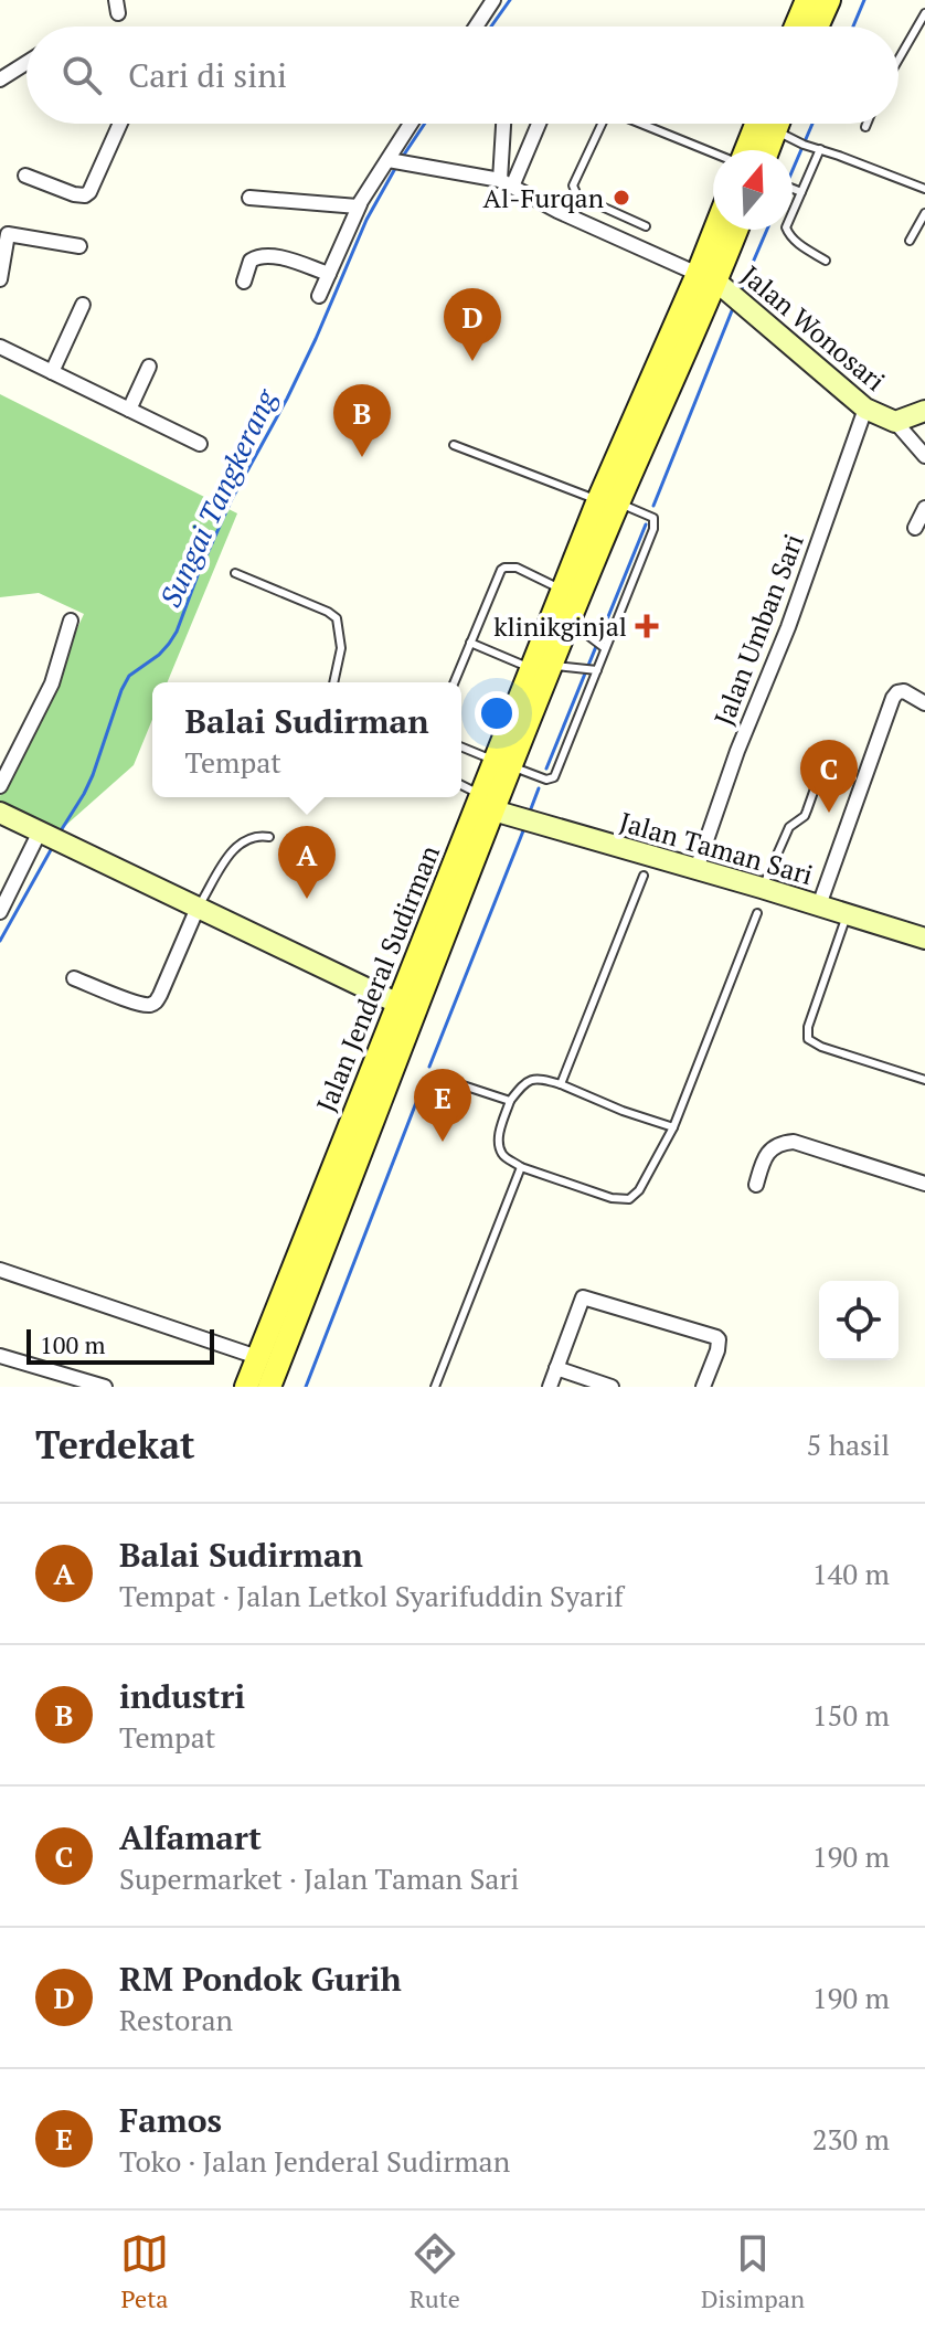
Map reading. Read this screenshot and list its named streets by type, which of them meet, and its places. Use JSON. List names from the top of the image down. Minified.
{"streets":{"main road":["Jalan Jenderal Sudirman"],"street":["Jalan Wonosari","Jalan Umban Sari","Jalan Taman Sari"]},"crossings":[["Jalan Wonosari","Jalan Umban Sari"],["Jalan Wonosari","Jalan Jenderal Sudirman"],["Jalan Umban Sari","Jalan Taman Sari"],["Jalan Taman Sari","Jalan Jenderal Sudirman"]],"water":["Sungai Tangkerang"],"places":{"other":["Al-Furqan"],"health":["klinikginjal"]},"scale_bar":"100 m","north":"top","page":{"search":"Cari di sini","pins":["D","B","C","A","E"],"popup":["Balai Sudirman","Tempat"],"scale":"100 m","heading":["Terdekat","5 hasil"],"list":[{"mark":"A","name":"Balai Sudirman","note":"Tempat · Jalan Letkol Syarifuddin Syarif","value":"140 m"},{"mark":"B","name":"industri","note":"Tempat","value":"150 m"},{"mark":"C","name":"Alfamart","note":"Supermarket · Jalan Taman Sari","value":"190 m"},{"mark":"D","name":"RM Pondok Gurih","note":"Restoran","value":"190 m"},{"mark":"E","name":"Famos","note":"Toko · Jalan Jenderal Sudirman","value":"230 m"}],"nav":["Peta","Rute","Disimpan"]}}
